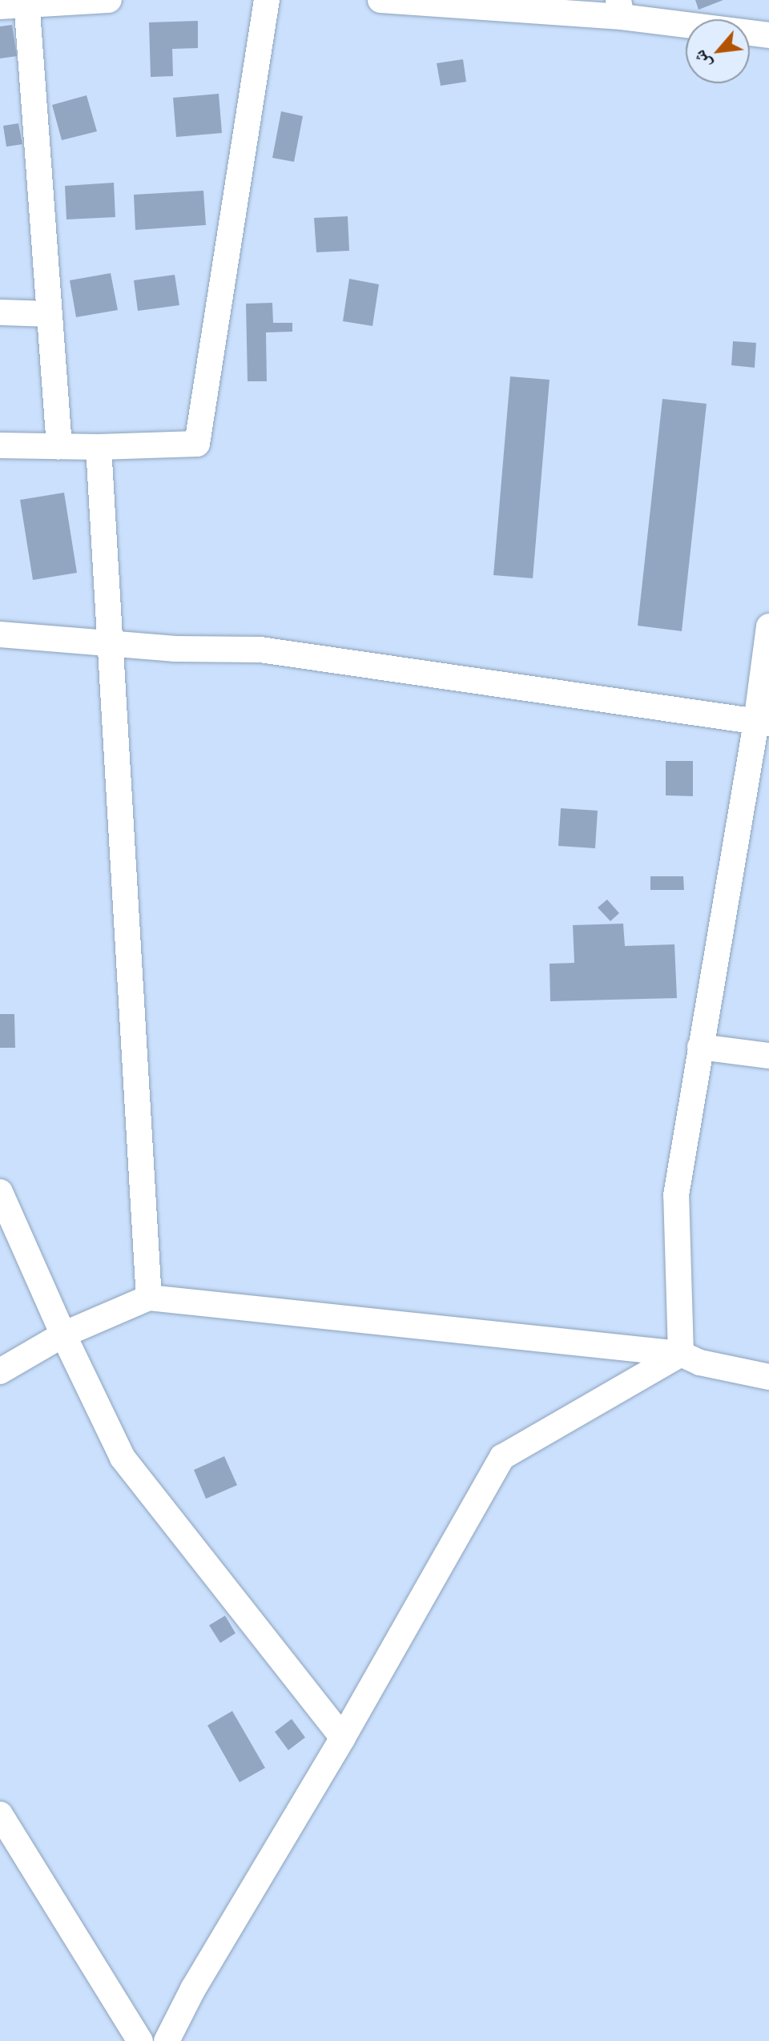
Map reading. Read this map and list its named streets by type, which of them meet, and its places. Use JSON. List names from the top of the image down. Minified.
{"north":"bottom left"}
